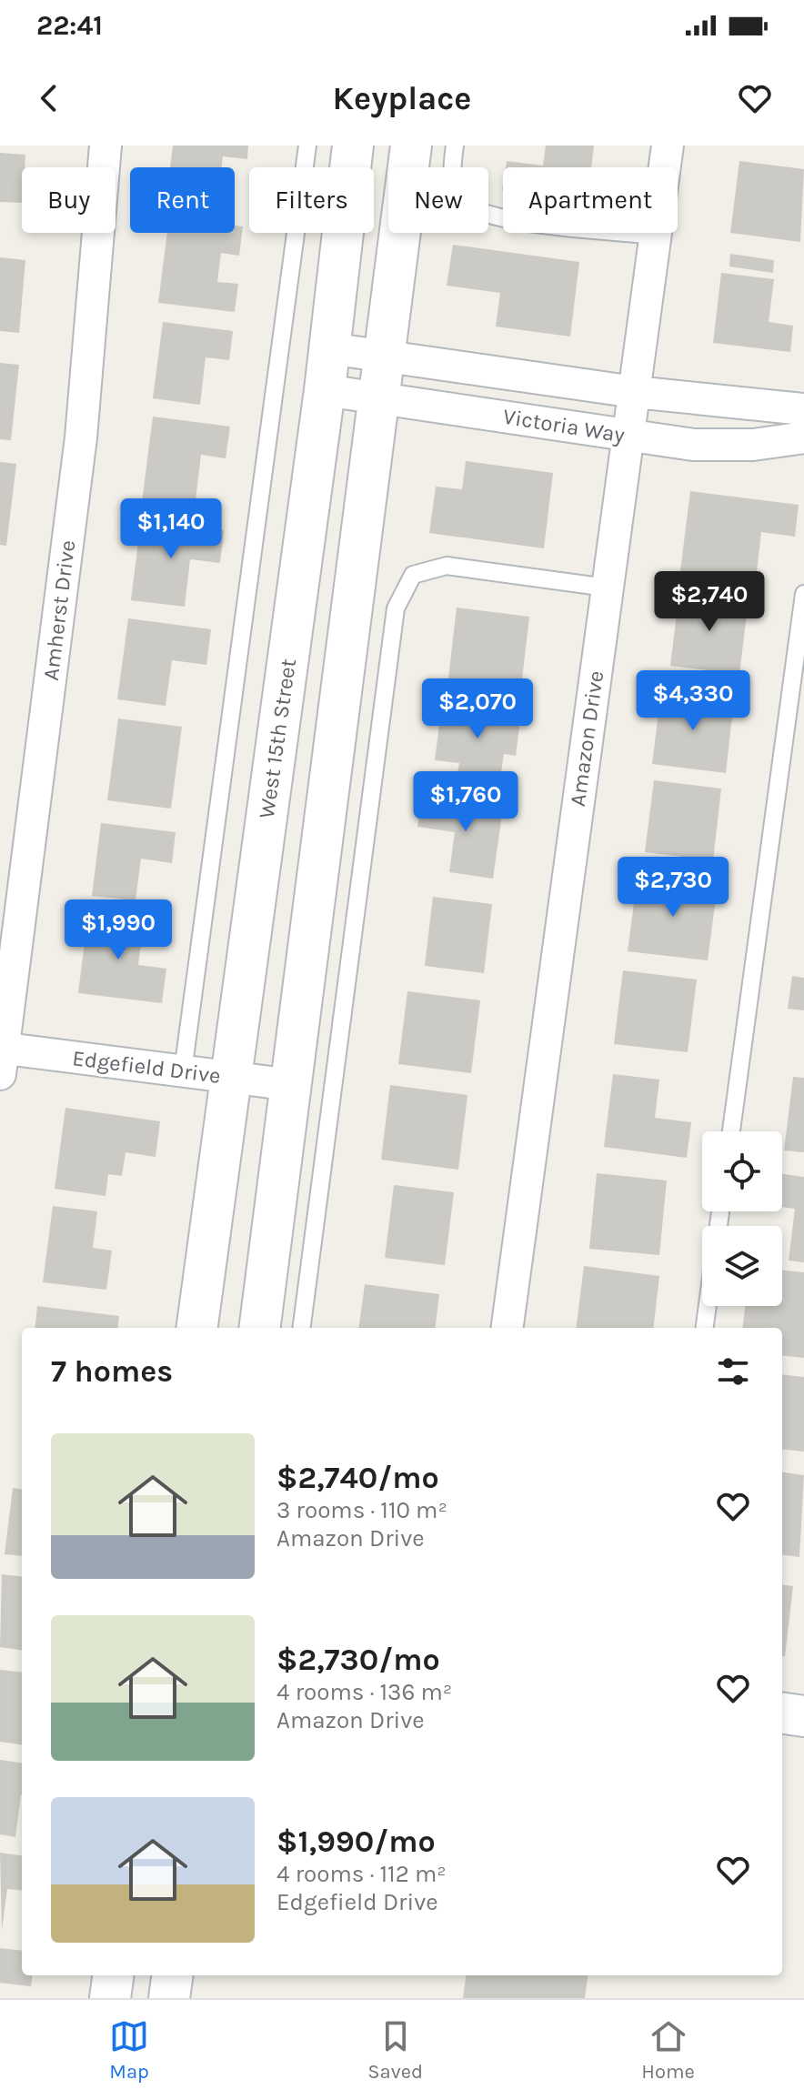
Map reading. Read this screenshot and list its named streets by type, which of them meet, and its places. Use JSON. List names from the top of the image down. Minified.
{"streets":{"main road":["West 15th Street"],"street":["Victoria Way","Amherst Drive","Amazon Drive","Edgefield Drive"]},"crossings":[["Victoria Way","West 15th Street"],["Victoria Way","Amazon Drive"],["Amherst Drive","Edgefield Drive"],["West 15th Street","Edgefield Drive"]],"page":{"status":"22:41","header":"Keyplace","chip":["Buy","Rent","Filters","New","Apartment"],"price":["$1,140","$2,740","$4,330","$2,070","$1,760","$2,730","$1,990"],"heading":"7 homes","list":[{"name":"$2,740/mo","note":"3 rooms · 110 m² · Amazon Drive"},{"name":"$2,730/mo","note":"4 rooms · 136 m² · Amazon Drive"},{"name":"$1,990/mo","note":"4 rooms · 112 m² · Edgefield Drive"}],"tabs":["Map","Saved","Home"]}}
